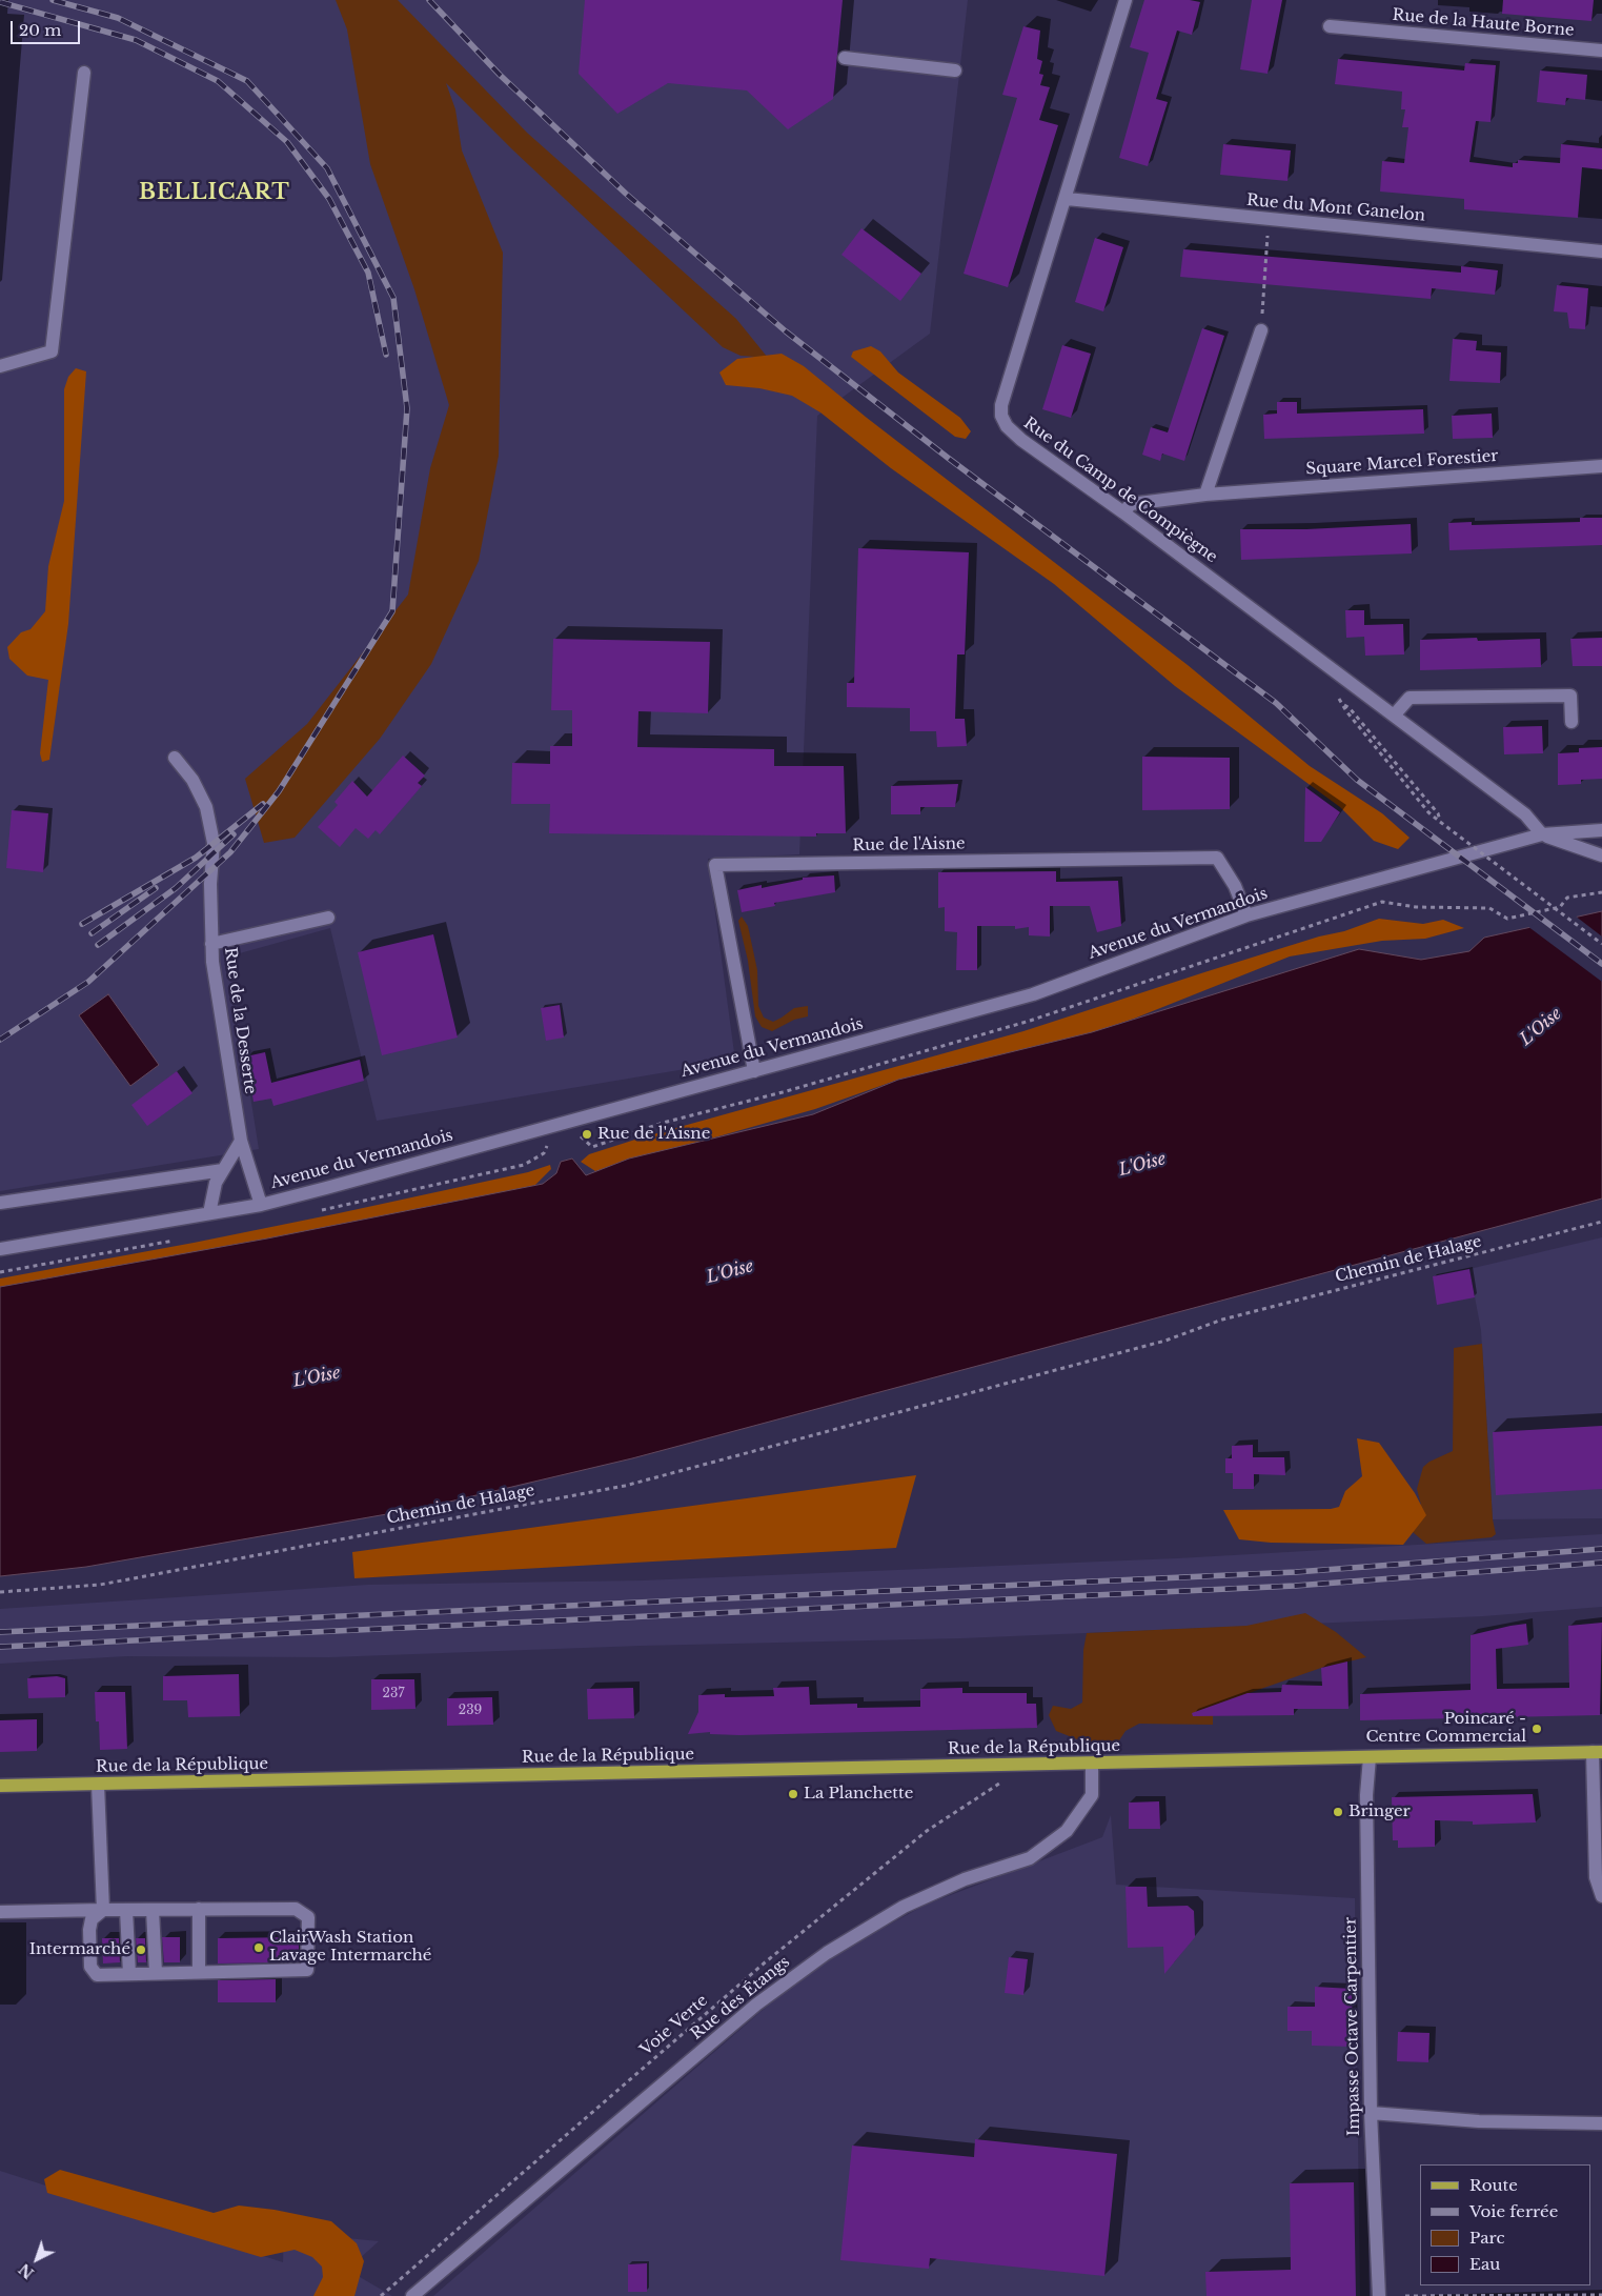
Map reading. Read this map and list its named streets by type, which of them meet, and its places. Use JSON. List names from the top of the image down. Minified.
{"streets":{"main road":["Rue de la République"],"street":["Rue de la Haute Borne","Rue du Mont Ganelon","Square Marcel Forestier","Rue du Camp de Compiègne","Rue de l'Aisne","Avenue du Vermandois","Rue de la Desserte","Rue des Étangs","Impasse Octave Carpentier"],"path":["Chemin de Halage","Voie Verte"]},"crossings":[["Rue du Mont Ganelon","Rue du Camp de Compiègne"],["Square Marcel Forestier","Rue du Camp de Compiègne"],["Rue du Camp de Compiègne","Avenue du Vermandois"],["Rue de l'Aisne","Avenue du Vermandois"],["Avenue du Vermandois","Rue de la Desserte"],["Rue de la République","Rue des Étangs"],["Rue de la République","Impasse Octave Carpentier"]],"districts":["BELLICART"],"water":["L'Oise"],"places":["Rue de l'Aisne","Poincaré - Centre Commercial","La Planchette","Bringer","ClairWash Station Lavage Intermarché","Intermarché"],"house_numbers":["237","239"],"legend":["Route","Voie ferrée","Parc","Eau"],"scale_bar":"20 m","north":"bottom left"}
